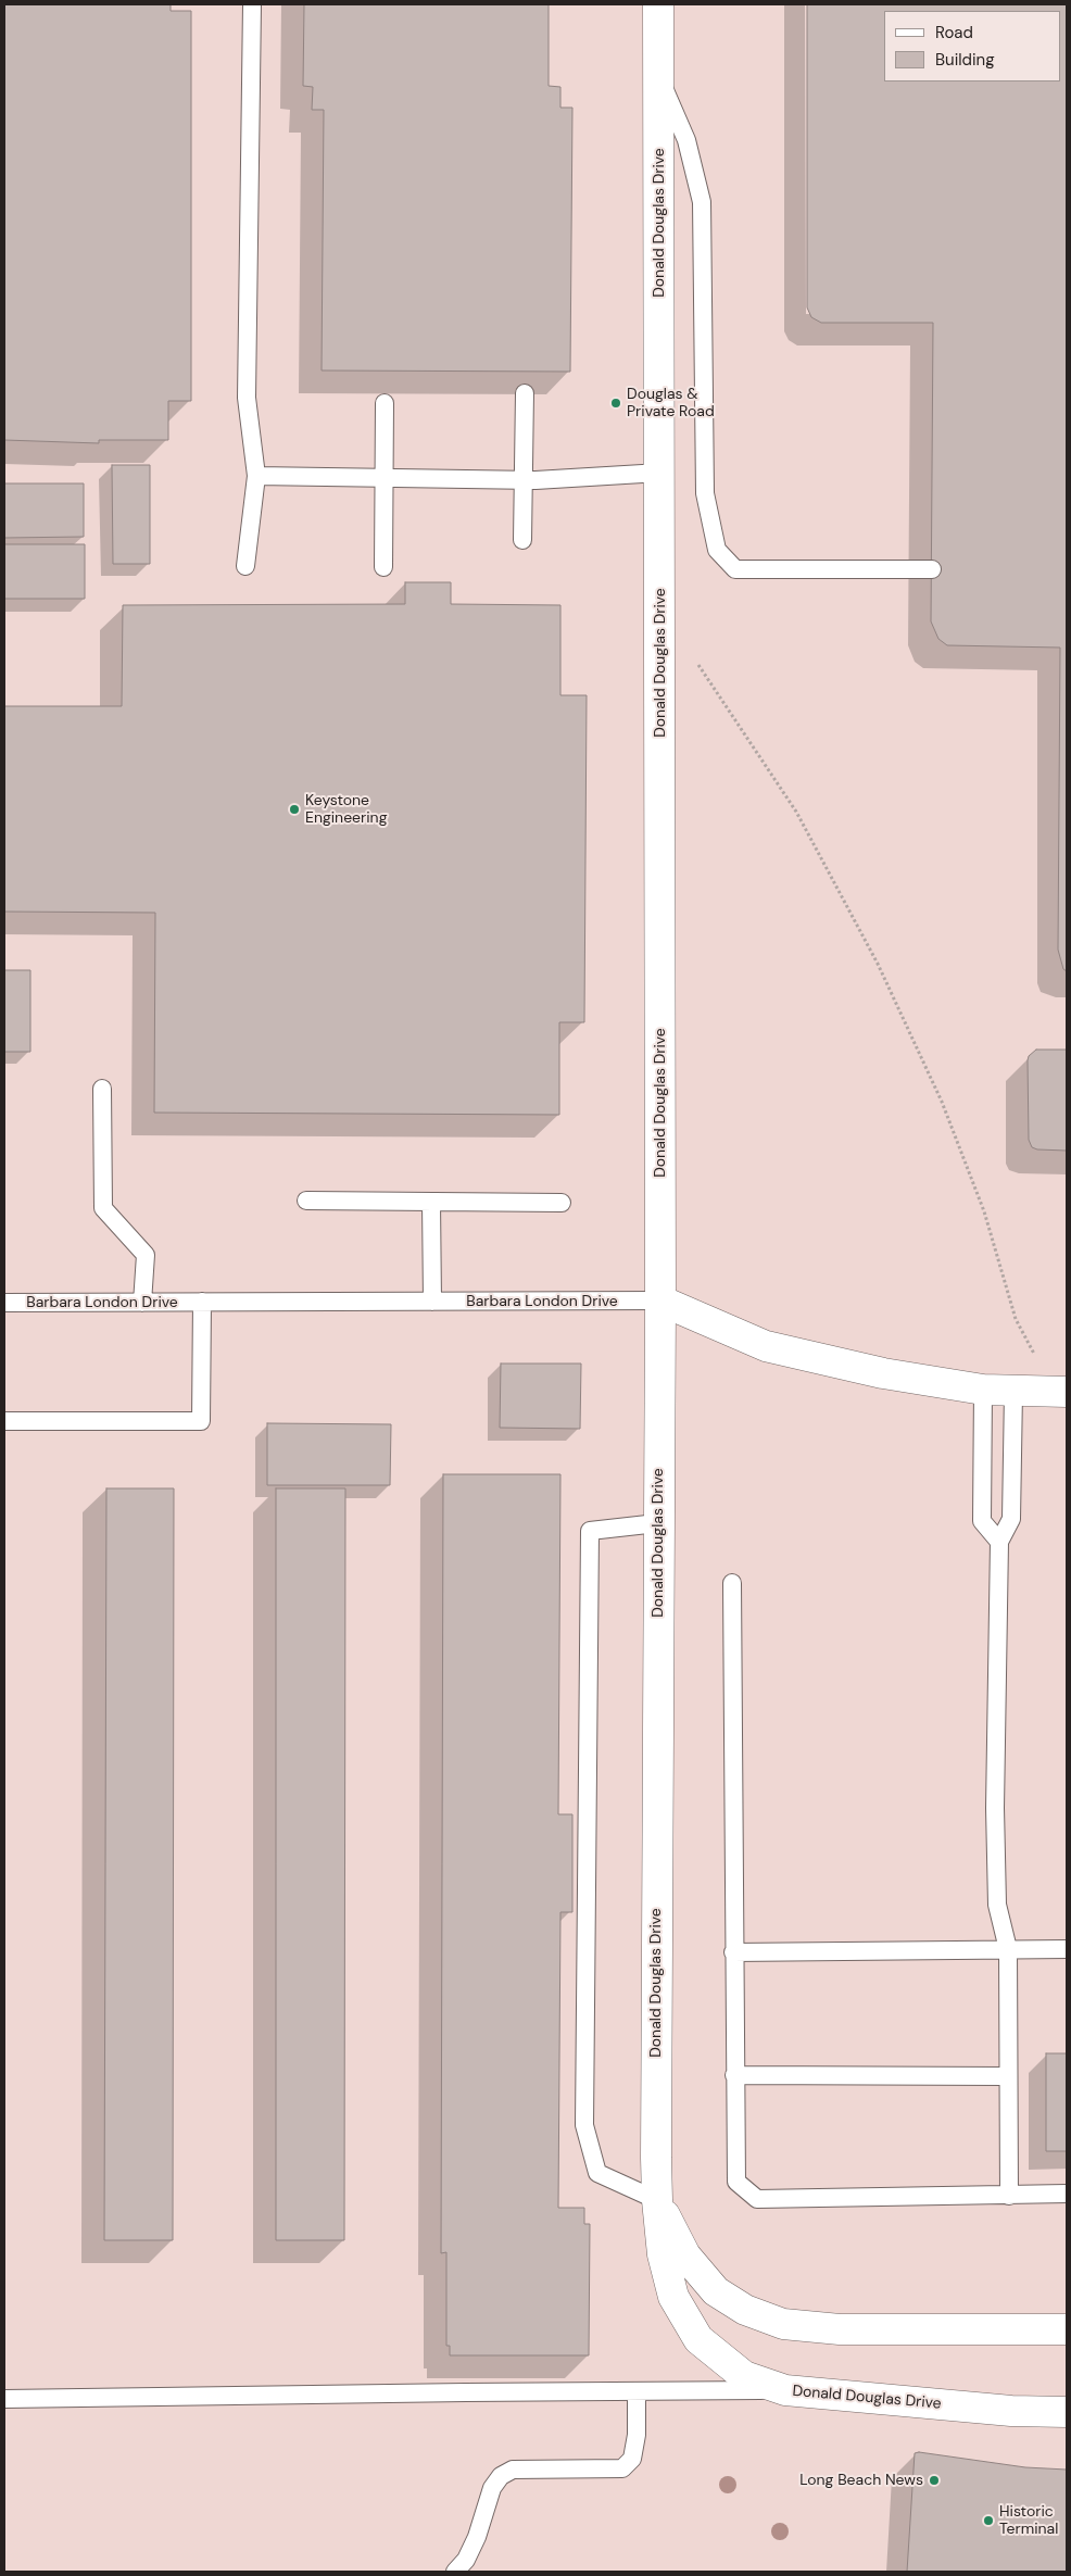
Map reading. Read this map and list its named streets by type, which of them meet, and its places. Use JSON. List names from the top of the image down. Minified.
{"streets":{"street":["Donald Douglas Drive","Barbara London Drive"]},"crossings":[["Donald Douglas Drive","Barbara London Drive"]],"places":["Douglas & Private Road","Keystone Engineering","Long Beach News","Historic Terminal"],"legend":["Road","Building"]}
